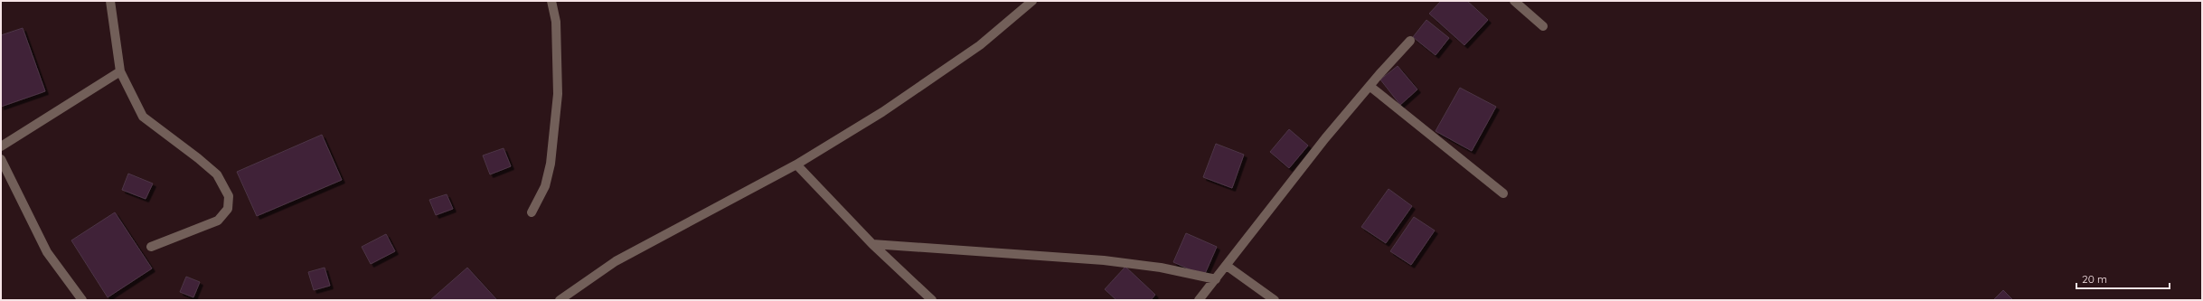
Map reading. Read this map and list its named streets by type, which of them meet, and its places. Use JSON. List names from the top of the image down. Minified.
{"scale_bar":"20 m"}
